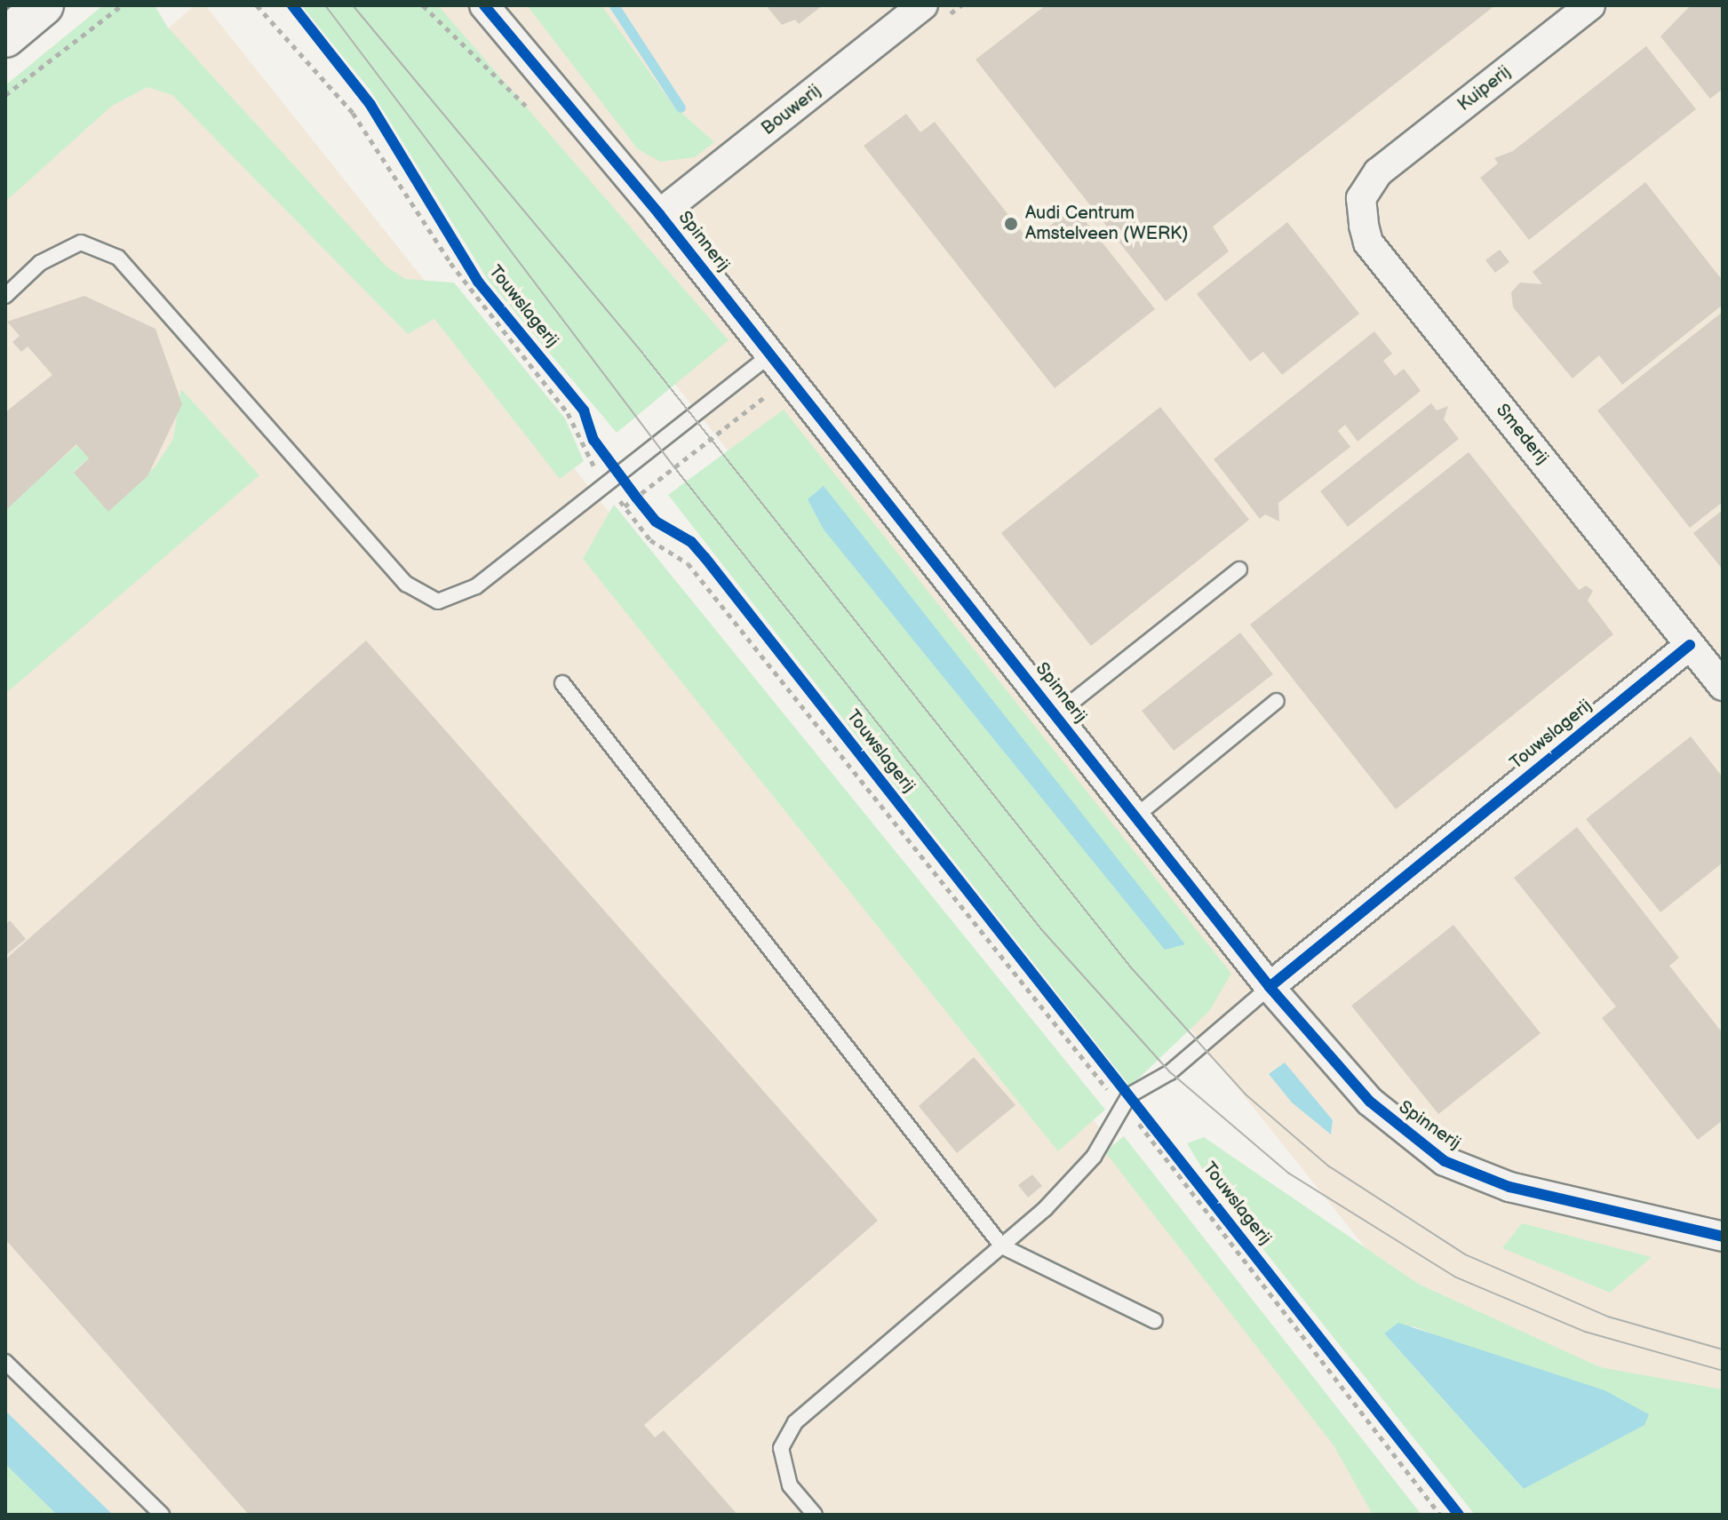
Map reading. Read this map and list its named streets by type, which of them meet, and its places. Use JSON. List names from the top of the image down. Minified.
{"streets":{"street":["Kuiperij","Bouwerij","Spinnerij","Touwslagerij","Smederij"]},"crossings":[["Kuiperij","Smederij"],["Bouwerij","Spinnerij"],["Spinnerij","Touwslagerij"],["Touwslagerij","Smederij"]],"places":["Audi Centrum Amstelveen (WERK)"]}
